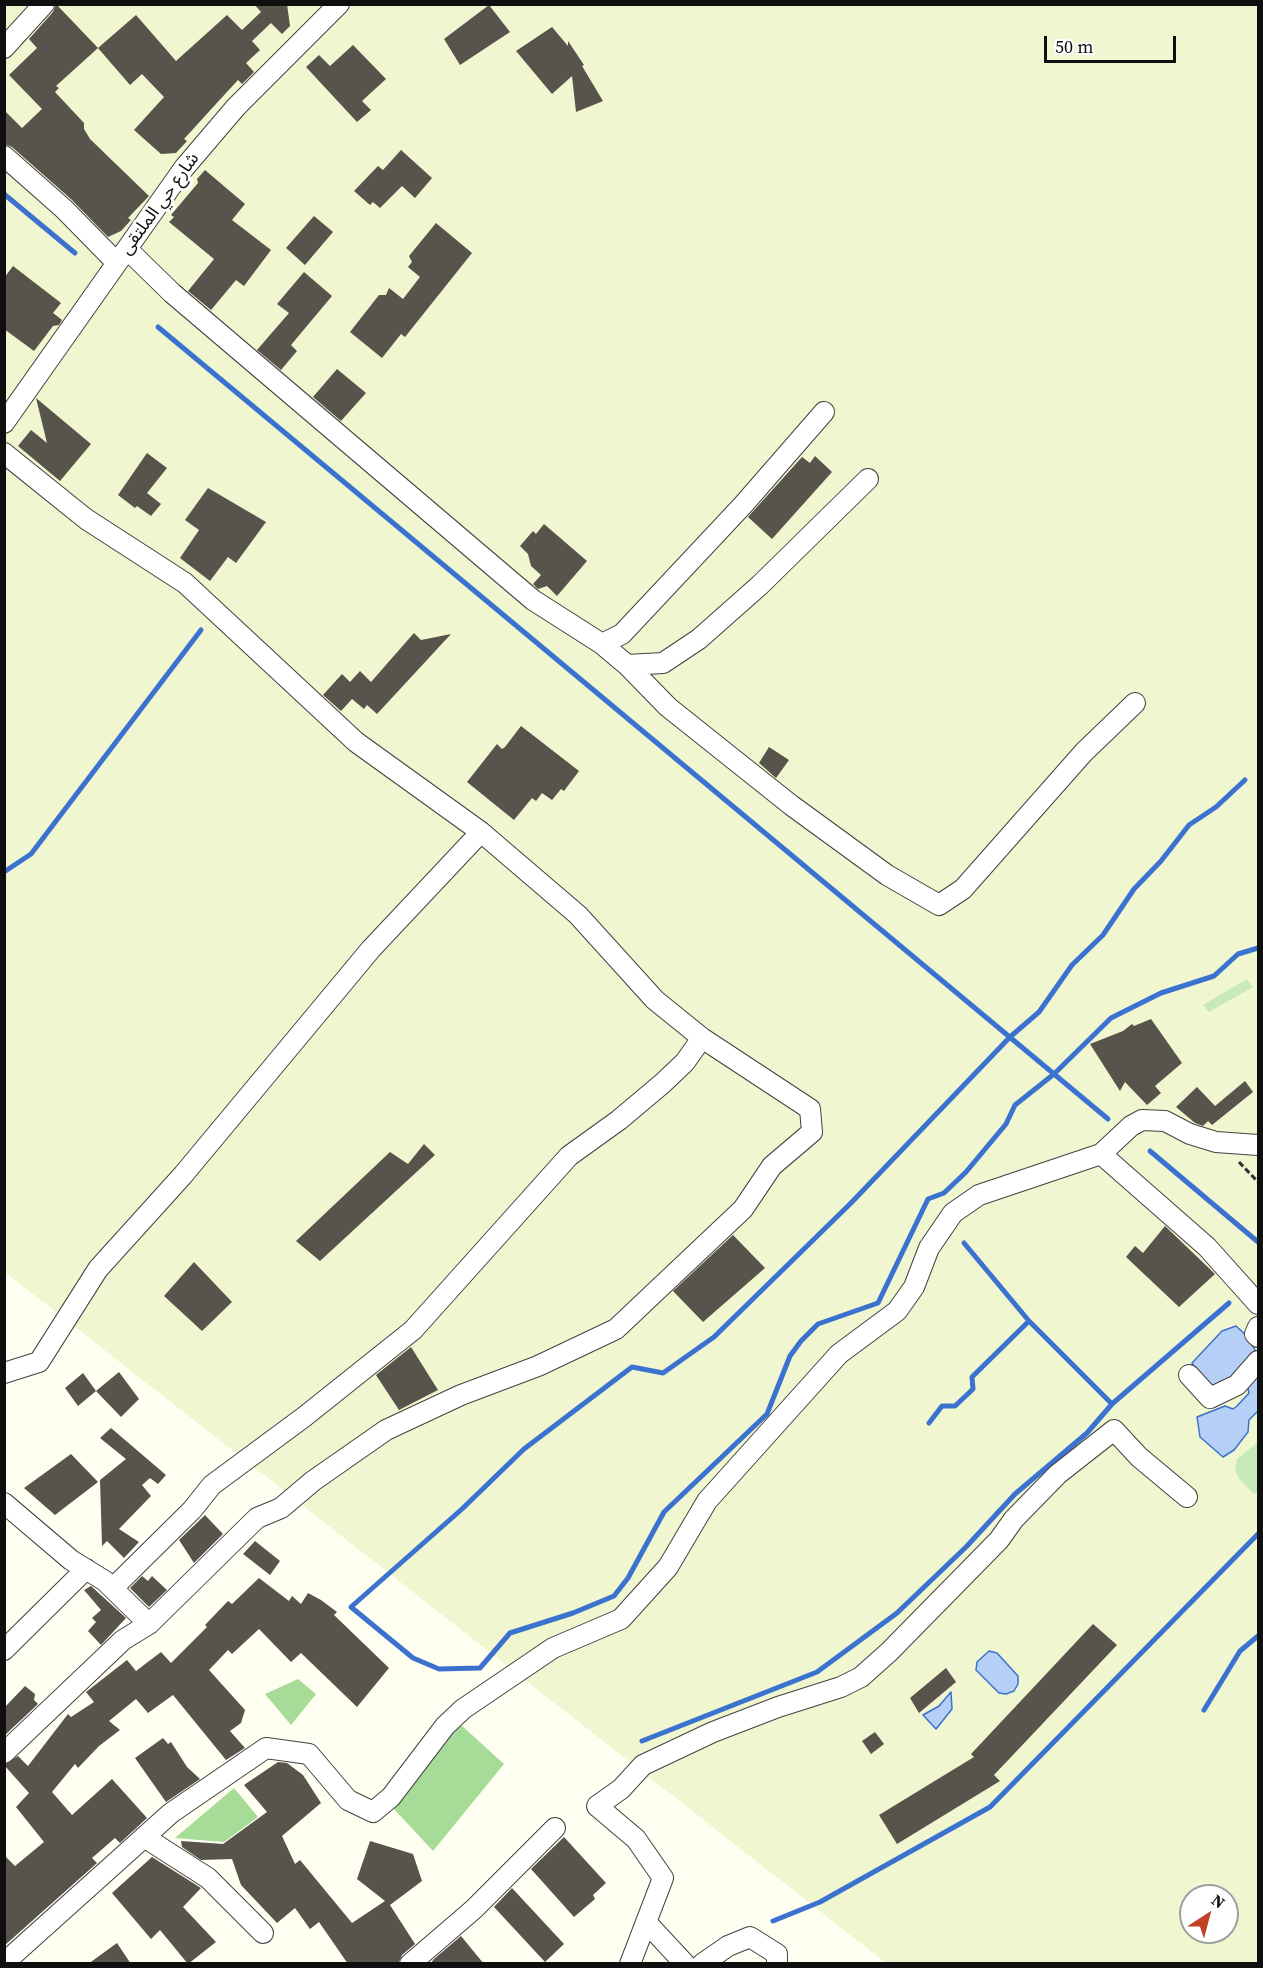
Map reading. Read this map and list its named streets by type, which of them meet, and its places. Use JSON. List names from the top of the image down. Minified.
{"streets":{"street":["شارع حي الملتقى"]},"scale_bar":"50 m","north":"top right"}
